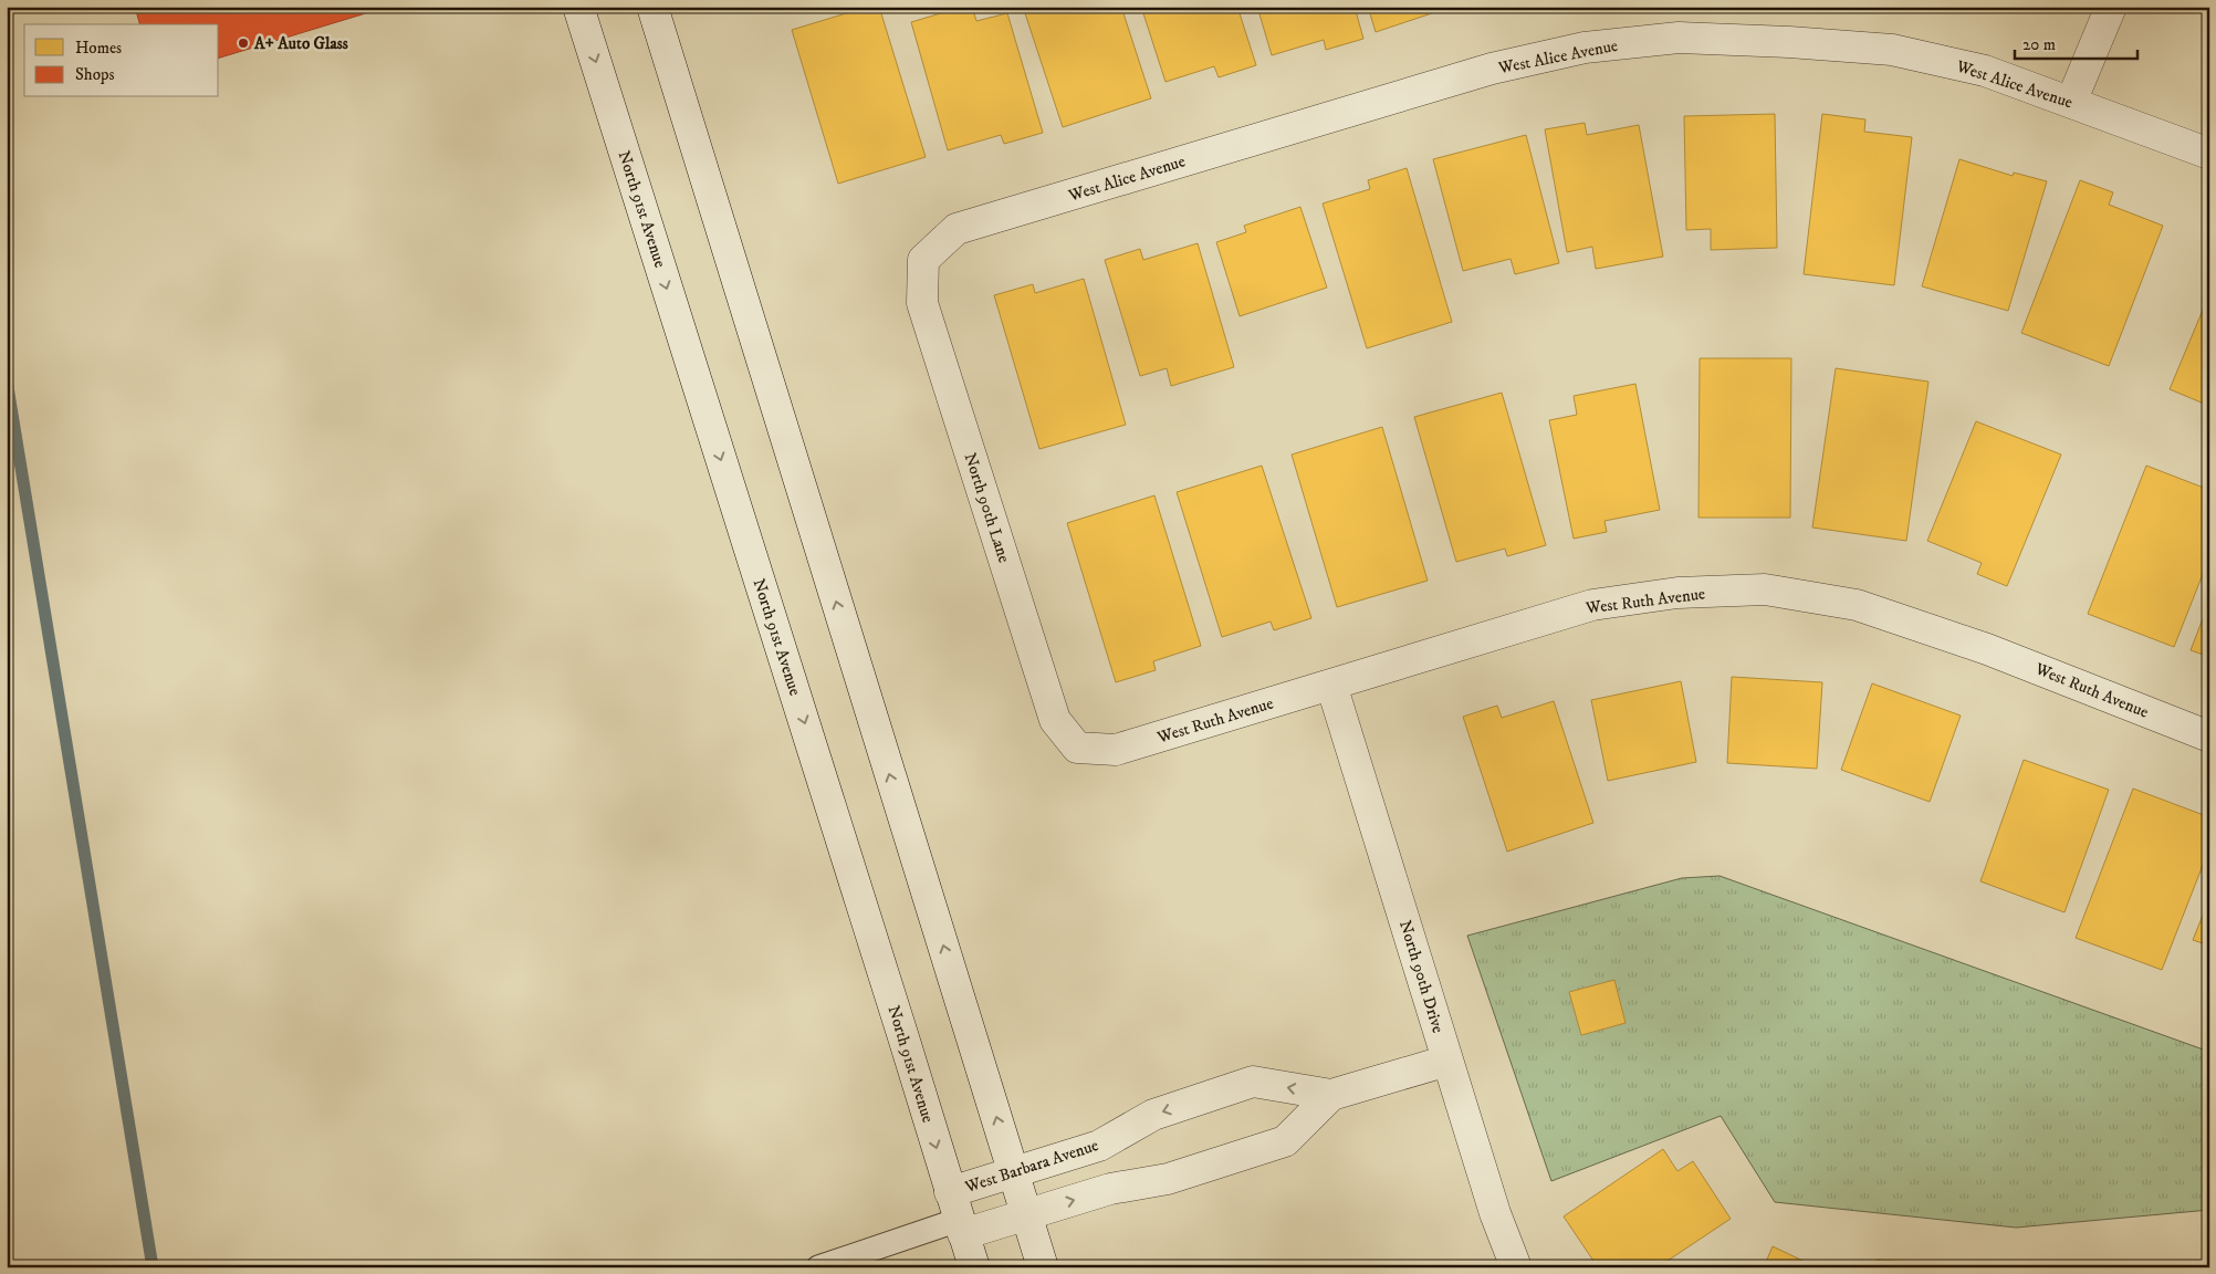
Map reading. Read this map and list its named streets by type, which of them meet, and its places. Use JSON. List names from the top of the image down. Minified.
{"streets":{"street":["West Alice Avenue","North 91st Avenue","North 90th Lane","West Ruth Avenue","North 90th Drive","West Barbara Avenue"]},"crossings":[["West Alice Avenue","North 90th Lane"],["North 91st Avenue","West Barbara Avenue"],["North 90th Lane","West Ruth Avenue"],["West Ruth Avenue","North 90th Drive"],["North 90th Drive","West Barbara Avenue"]],"places":["A+ Auto Glass"],"legend":["Homes","Shops"],"scale_bar":"20 m"}
